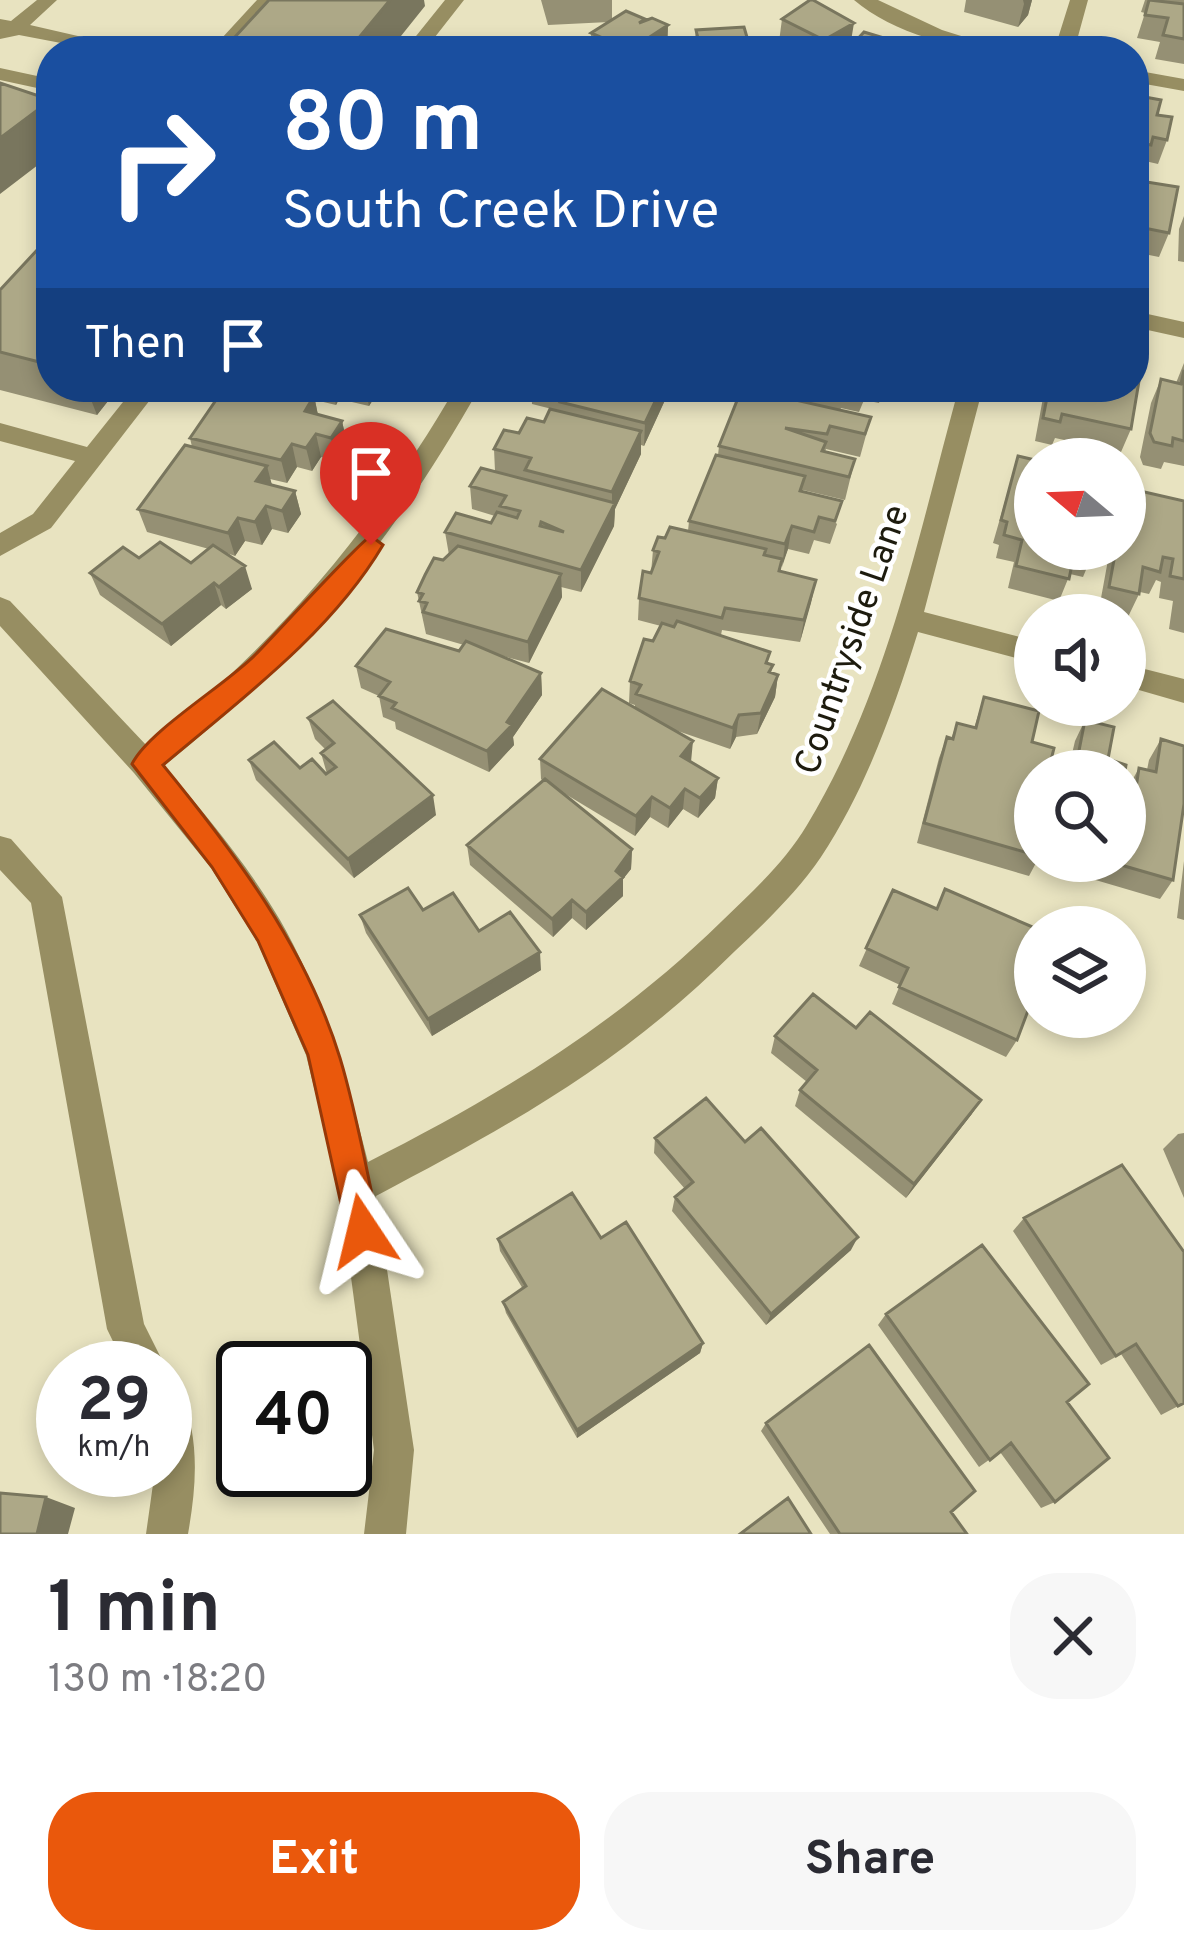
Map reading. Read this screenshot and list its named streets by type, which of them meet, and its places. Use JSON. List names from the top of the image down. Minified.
{"streets":{"street":["Countryside Lane"]},"north":"left","page":{"turn":["80 m","South Creek Drive"],"then":"Then","speed":"29 km/h","limit":"40","heading":["1 min","130 m · 18:20"],"buttons":["Exit","Share"]}}
